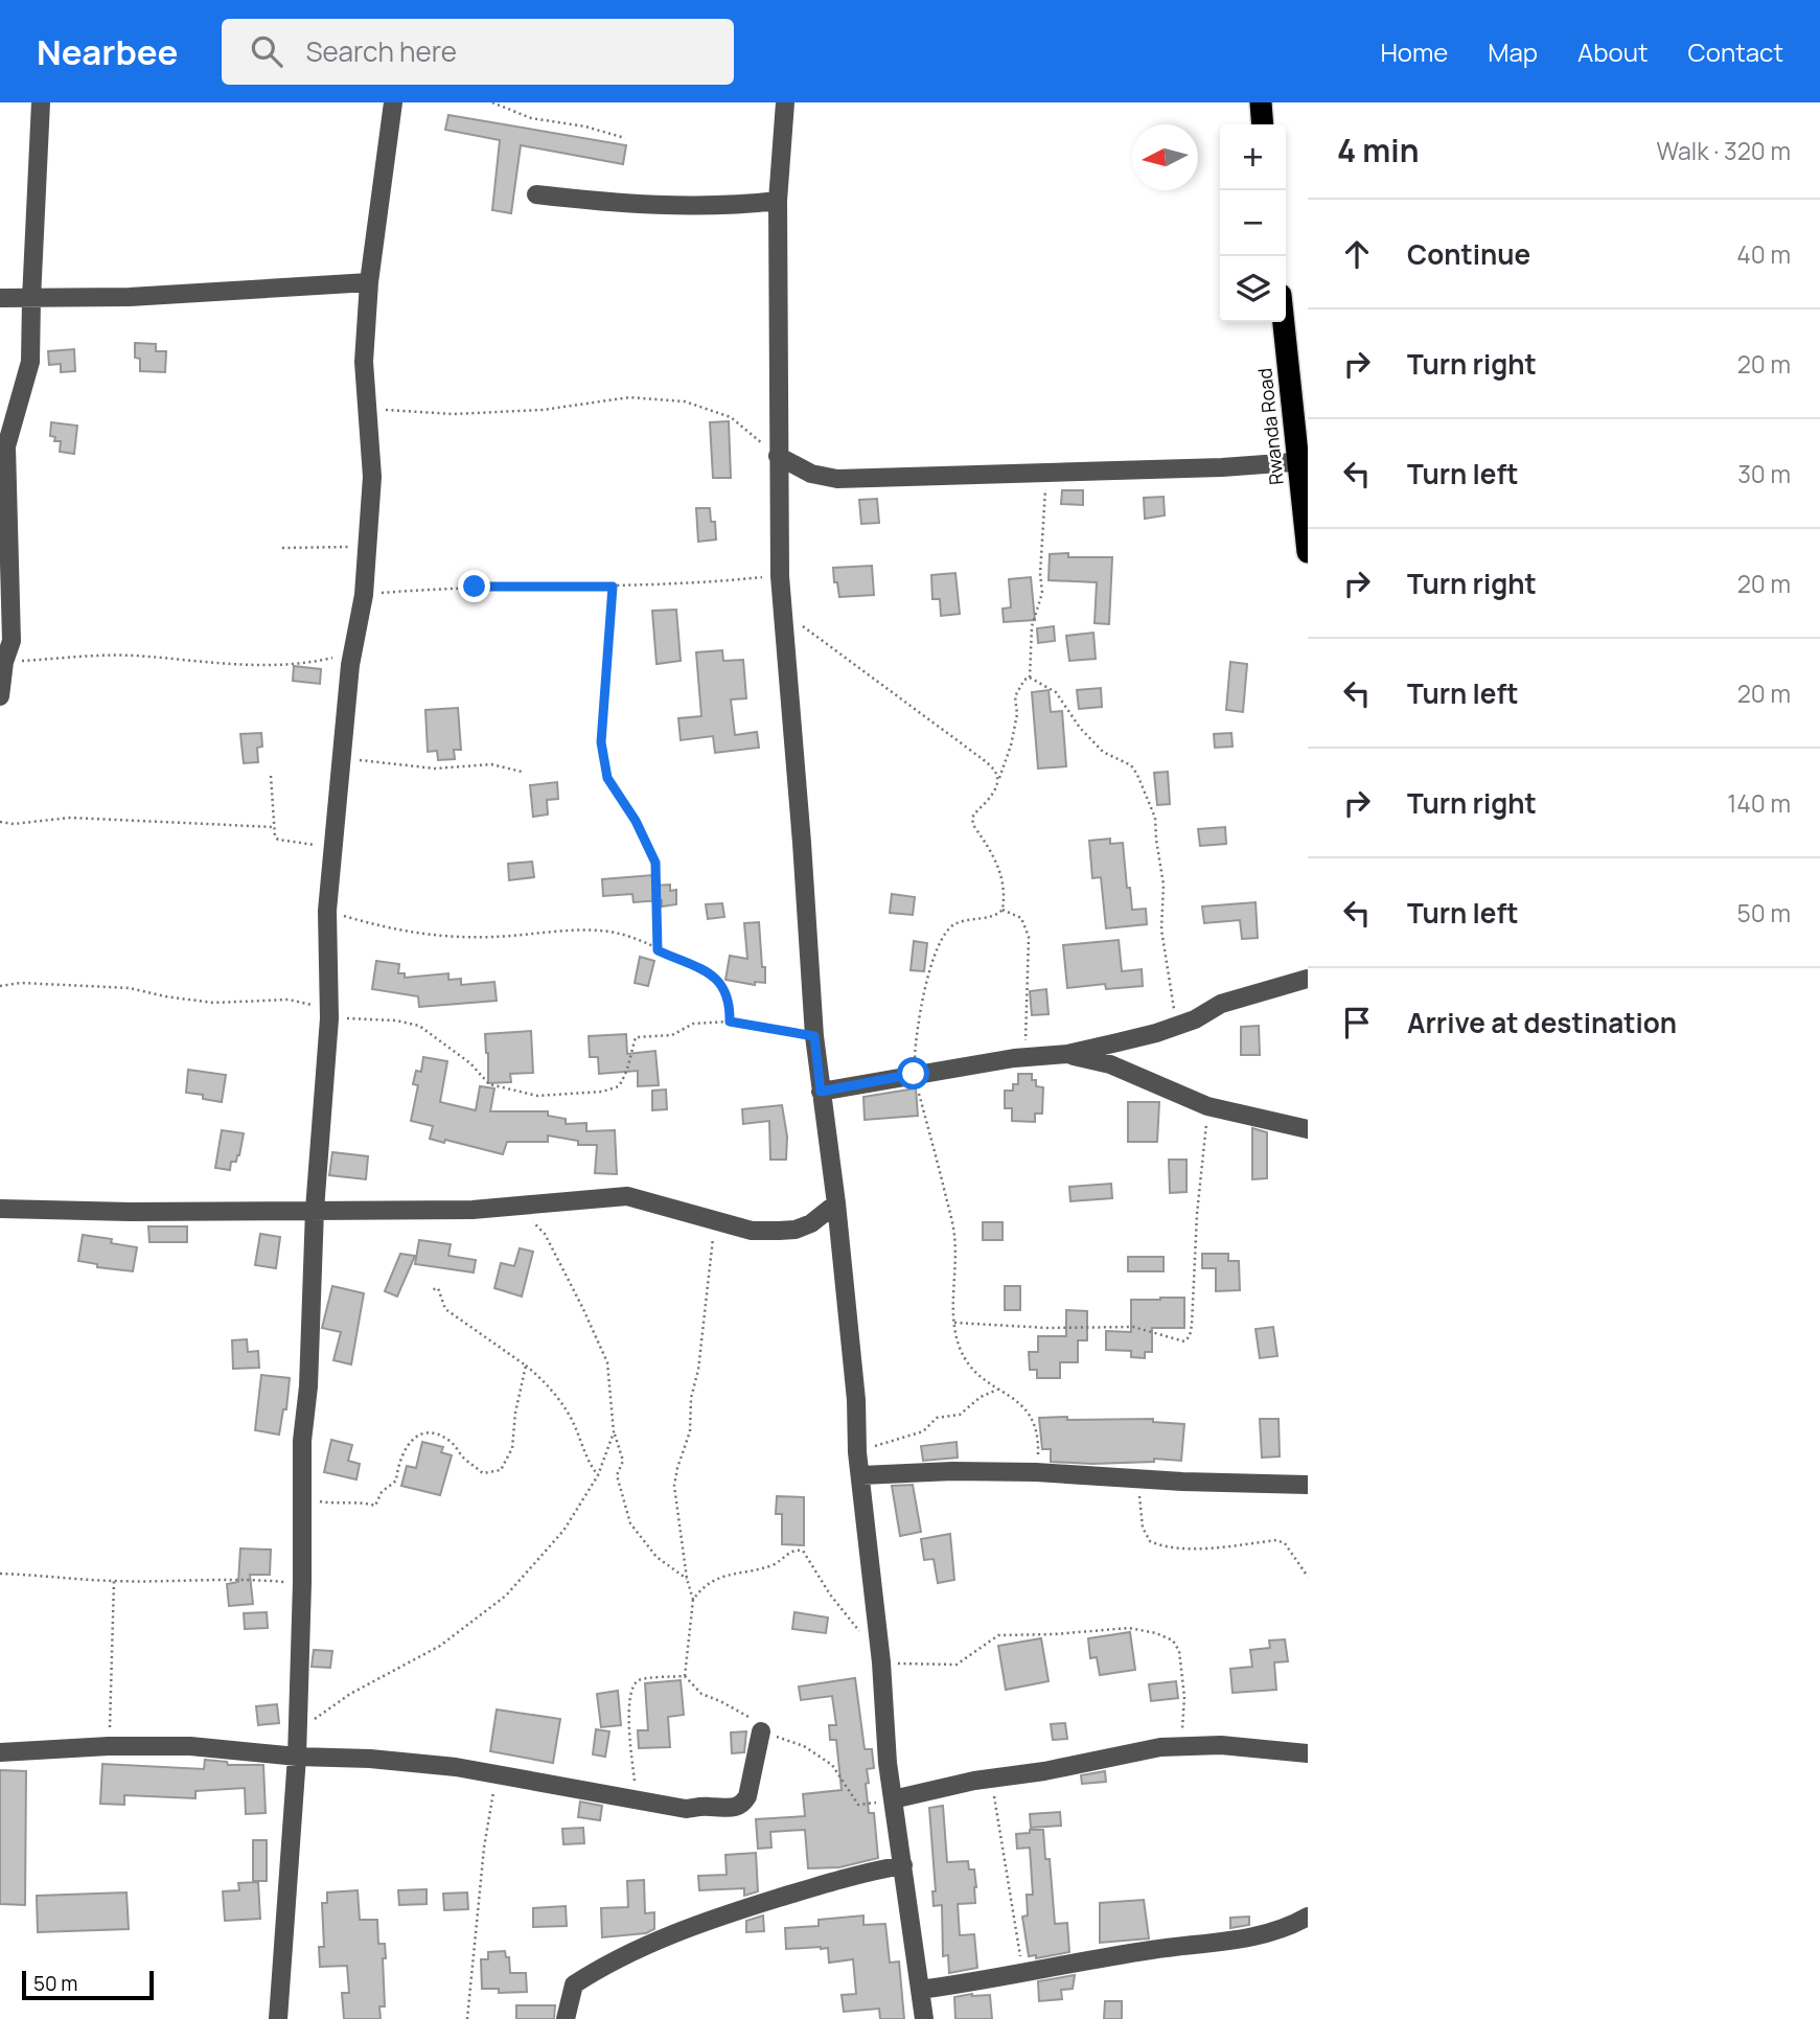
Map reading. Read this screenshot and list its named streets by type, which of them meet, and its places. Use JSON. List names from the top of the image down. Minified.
{"streets":{"highway":["Rwanda Road"]},"scale_bar":"50 m","north":"left","page":{"header":"Nearbee","search":"Search here","nav":["Home","Map","About","Contact"],"heading":["4 min","Walk · 320 m"],"map_buttons":["+","−"],"list":[["Continue","40 m"],["Turn right","20 m"],["Turn left","30 m"],["Turn right","20 m"],["Turn left","20 m"],["Turn right","140 m"],["Turn left","50 m"],"Arrive at destination"],"scale":"50 m"}}
